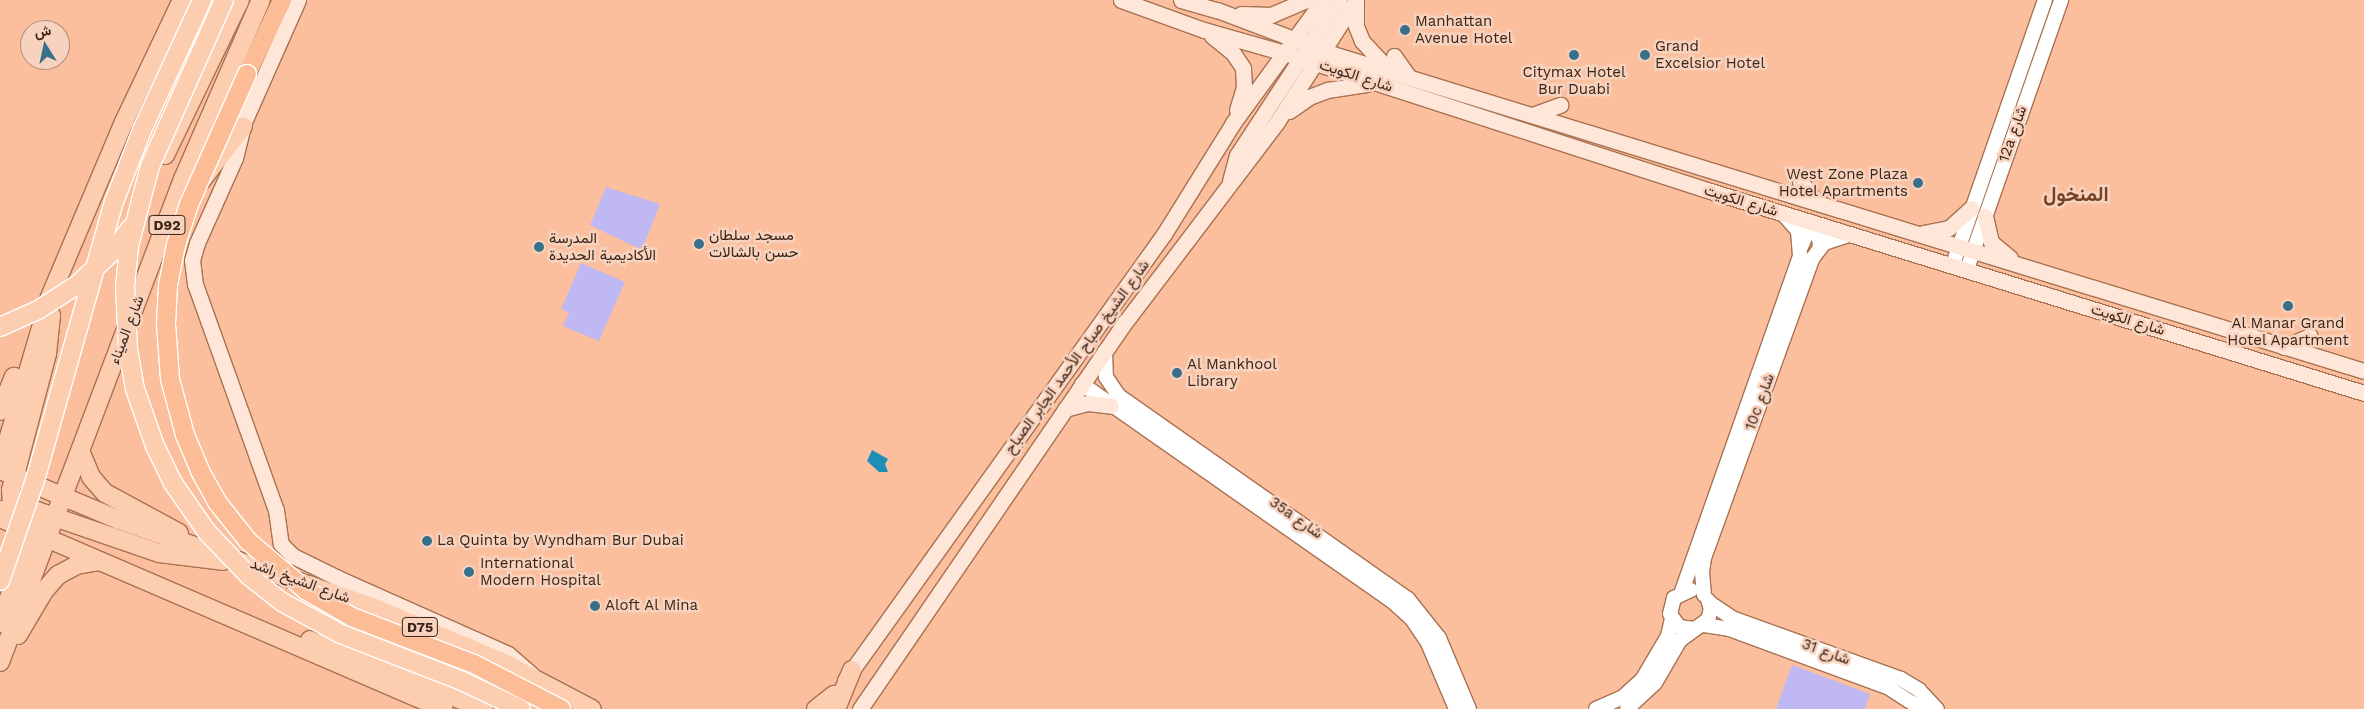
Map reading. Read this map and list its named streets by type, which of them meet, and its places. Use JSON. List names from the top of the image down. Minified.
{"streets":{"main road":["شارع الكويت","D92","شارع الميناء","شارع الشيخ صباح الأحمد الجابر الصباح","شارع الشيخ راشد","D75"],"street":["12a شارع","10c شارع","35a شارع","شارع 31"]},"crossings":[["شارع الكويت","12a شارع"],["شارع الكويت","شارع الشيخ صباح الأحمد الجابر الصباح"],["شارع الميناء","شارع الشيخ راشد"],["شارع الشيخ صباح الأحمد الجابر الصباح","35a شارع"],["10c شارع","شارع 31"]],"districts":["المنخول"],"places":["Manhattan Avenue Hotel","Citymax Hotel Bur Duabi","Grand Excelsior Hotel","West Zone Plaza Hotel Apartments","مسجد سلطان حسن بالشالات","المدرسة الأكاديمية الحديدة","Al Manar Grand Hotel Apartment","Al Mankhool Library","La Quinta by Wyndham Bur Dubai","International Modern Hospital","Aloft Al Mina"],"north":"top"}
